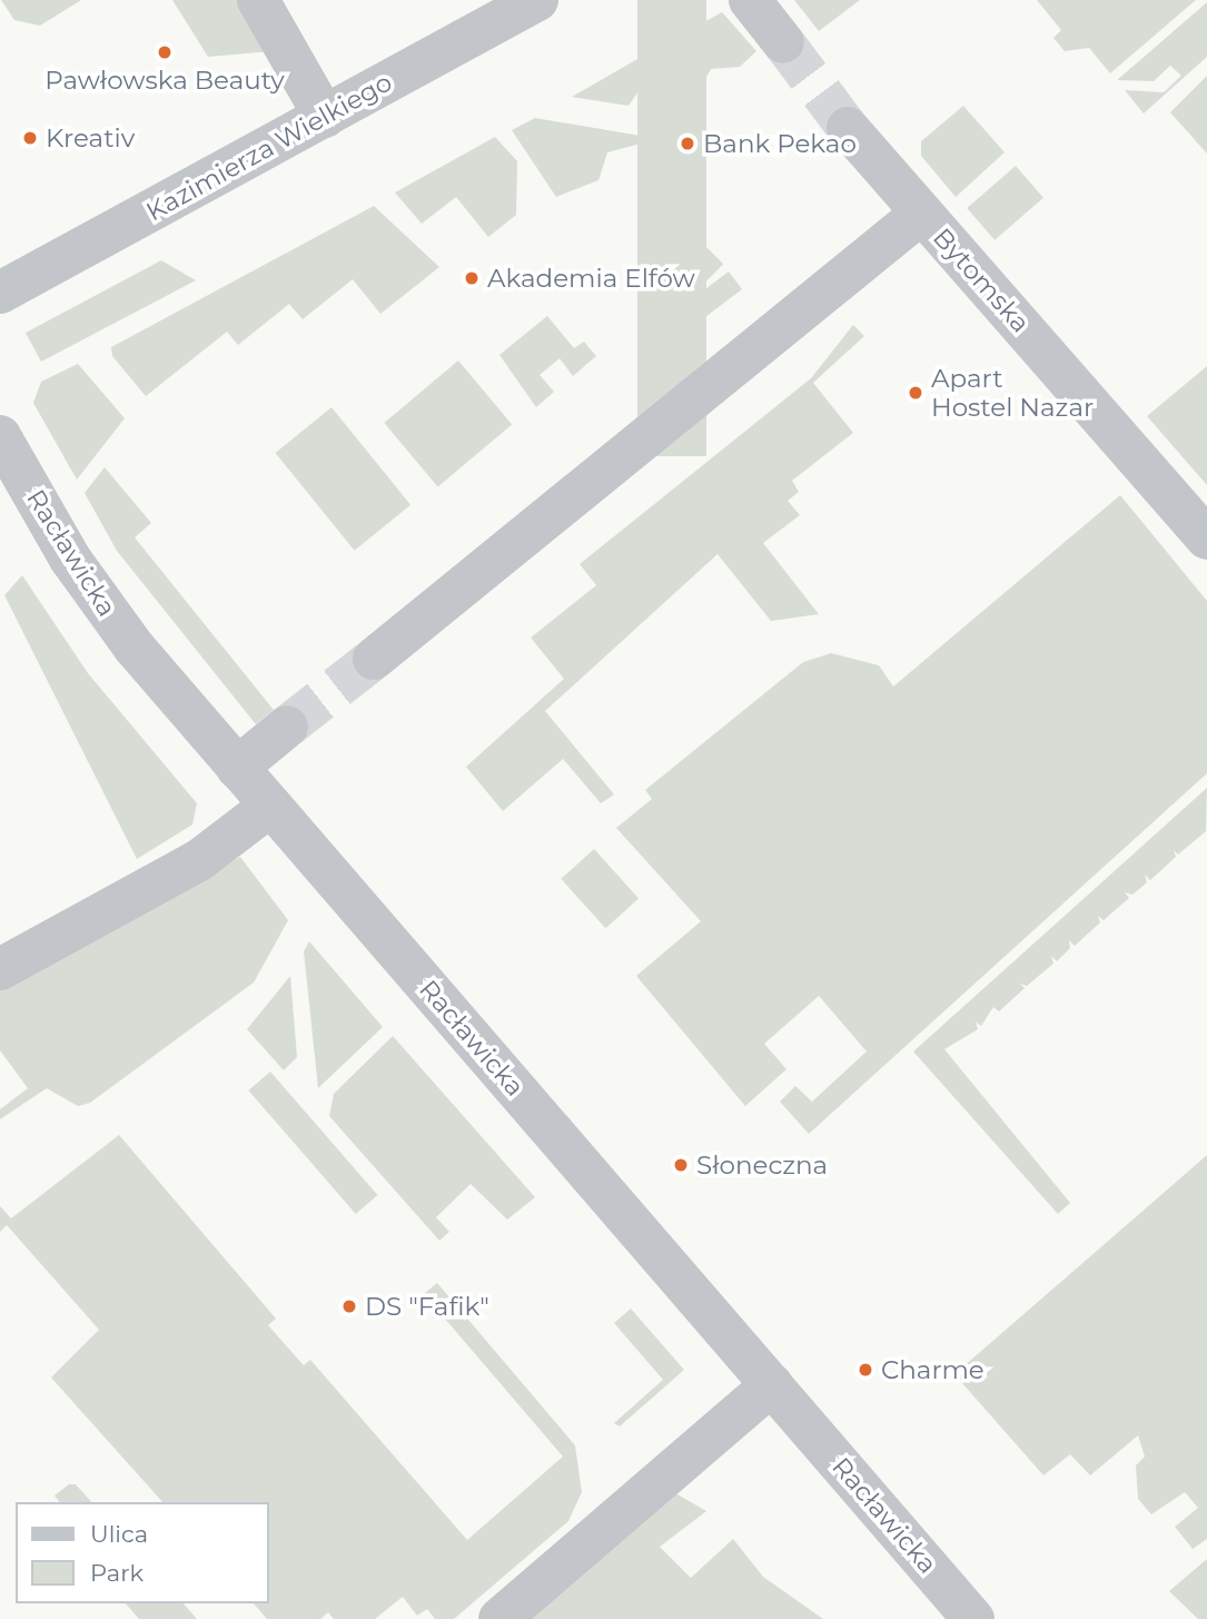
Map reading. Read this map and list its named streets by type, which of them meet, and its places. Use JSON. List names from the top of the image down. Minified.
{"streets":{"street":["Kazimierza Wielkiego","Bytomska","Racławicka"]},"places":["Pawłowska Beauty","Kreativ","Bank Pekao","Akademia Elfów","Apart Hostel Nazar","Słoneczna","DS \"Fafik\"","Charme"],"legend":["Ulica","Park"]}
